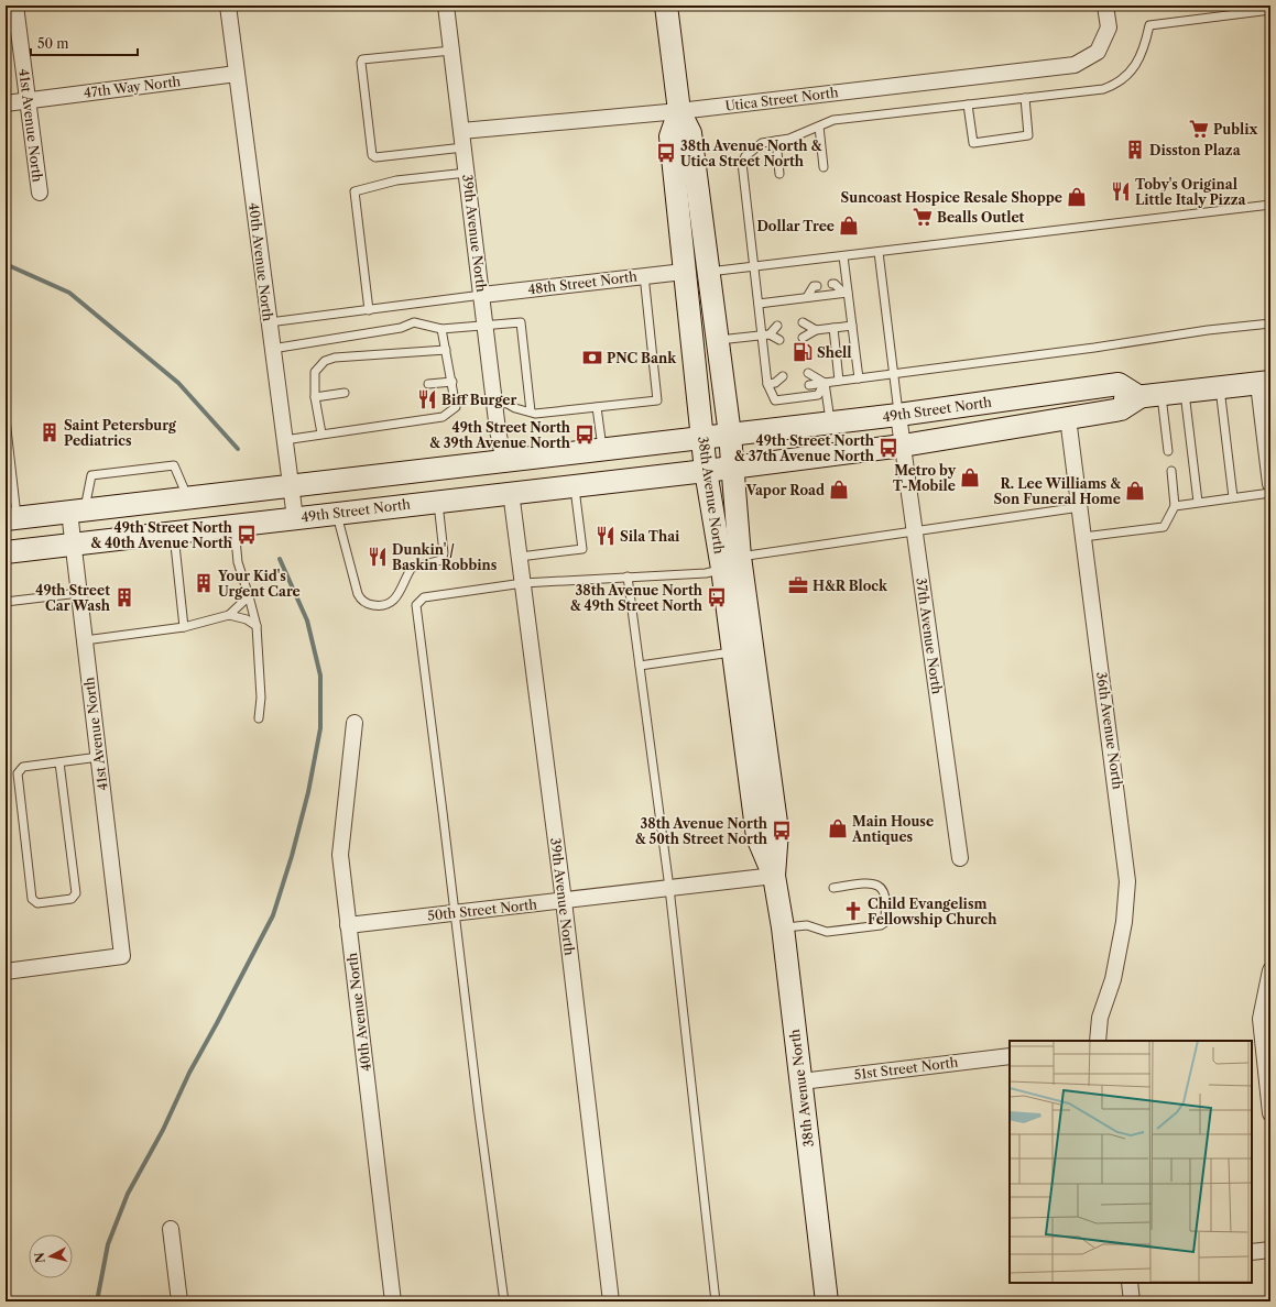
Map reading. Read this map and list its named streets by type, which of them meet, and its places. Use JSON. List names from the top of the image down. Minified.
{"streets":{"main road":["49th Street North","38th Avenue North"],"street":["47th Way North","Utica Street North","41st Avenue North","39th Avenue North","40th Avenue North","48th Street North","37th Avenue North","36th Avenue North","50th Street North","51st Street North"]},"crossings":[["47th Way North","41st Avenue North"],["47th Way North","40th Avenue North"],["Utica Street North","39th Avenue North"],["Utica Street North","38th Avenue North"],["41st Avenue North","49th Street North"],["39th Avenue North","48th Street North"],["39th Avenue North","49th Street North"],["39th Avenue North","50th Street North"],["40th Avenue North","49th Street North"],["40th Avenue North","50th Street North"],["48th Street North","38th Avenue North"],["49th Street North","38th Avenue North"],["49th Street North","37th Avenue North"],["38th Avenue North","50th Street North"],["38th Avenue North","51st Street North"]],"places":{"supermarket":["Publix","Bealls Outlet"],"building":["Disston Plaza","Saint Petersburg Pediatrics","Your Kid's Urgent Care","49th Street Car Wash"],"bus stop":["38th Avenue North & Utica Street North","49th Street North & 39th Avenue North","49th Street North & 37th Avenue North","49th Street North & 40th Avenue North","38th Avenue North & 49th Street North","38th Avenue North & 50th Street North"],"restaurant":["Toby's Original Little Italy Pizza","Biff Burger","Sila Thai","Dunkin' / Baskin Robbins"],"shop":["Suncoast Hospice Resale Shoppe","Dollar Tree","Metro by T-Mobile","Vapor Road","R. Lee Williams & Son Funeral Home","Main House Antiques"],"fuel station":["Shell"],"bank":["PNC Bank"],"office":["H&R Block"],"church":["Child Evangelism Fellowship Church"]},"scale_bar":"50 m","north":"left"}
